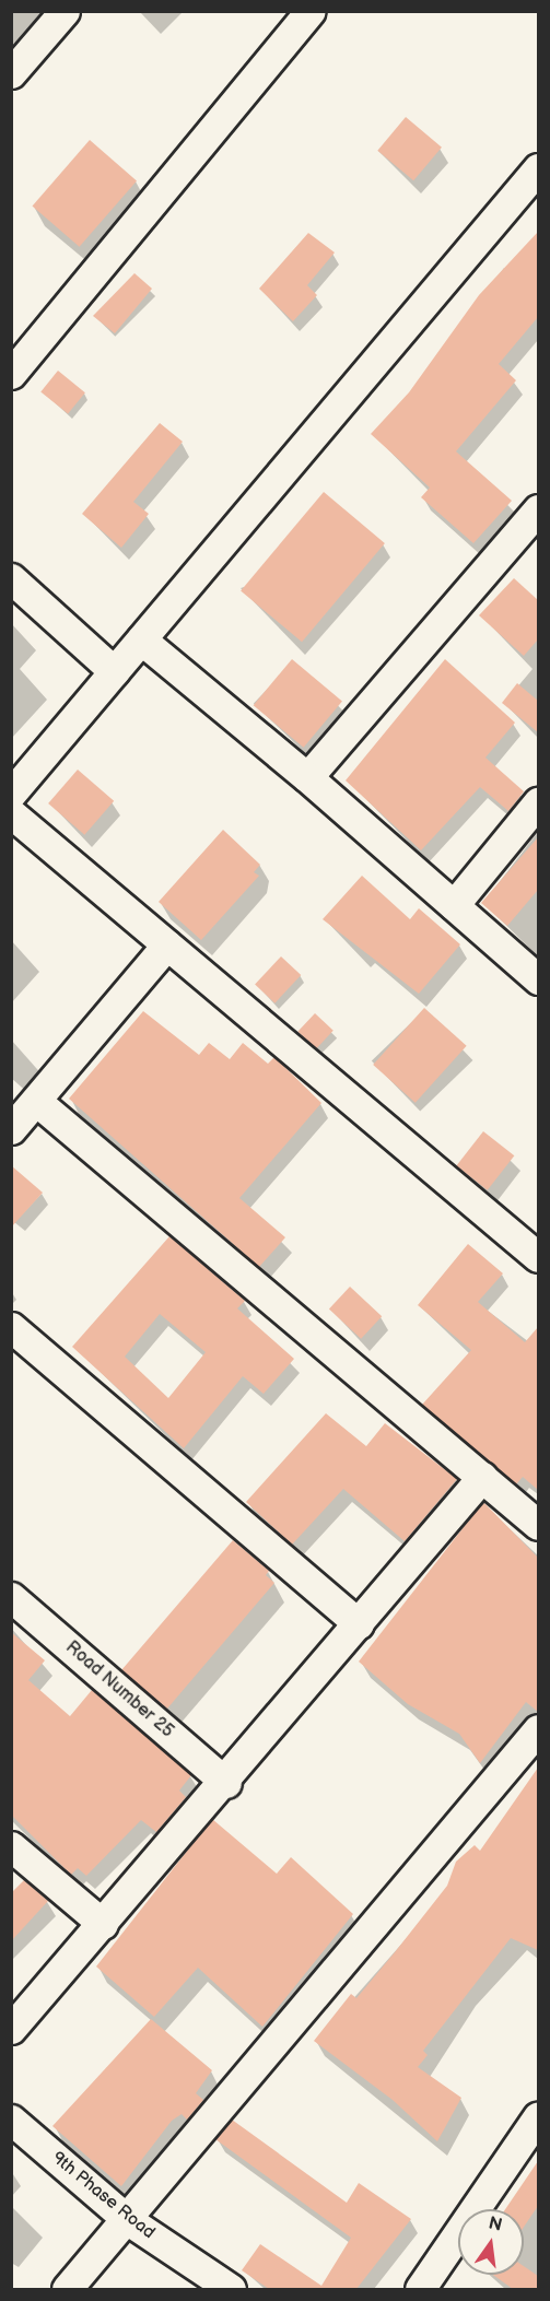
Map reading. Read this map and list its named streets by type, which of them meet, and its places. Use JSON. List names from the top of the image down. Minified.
{"streets":{"street":["Road Number 25","9th Phase Road"]},"north":"top"}
